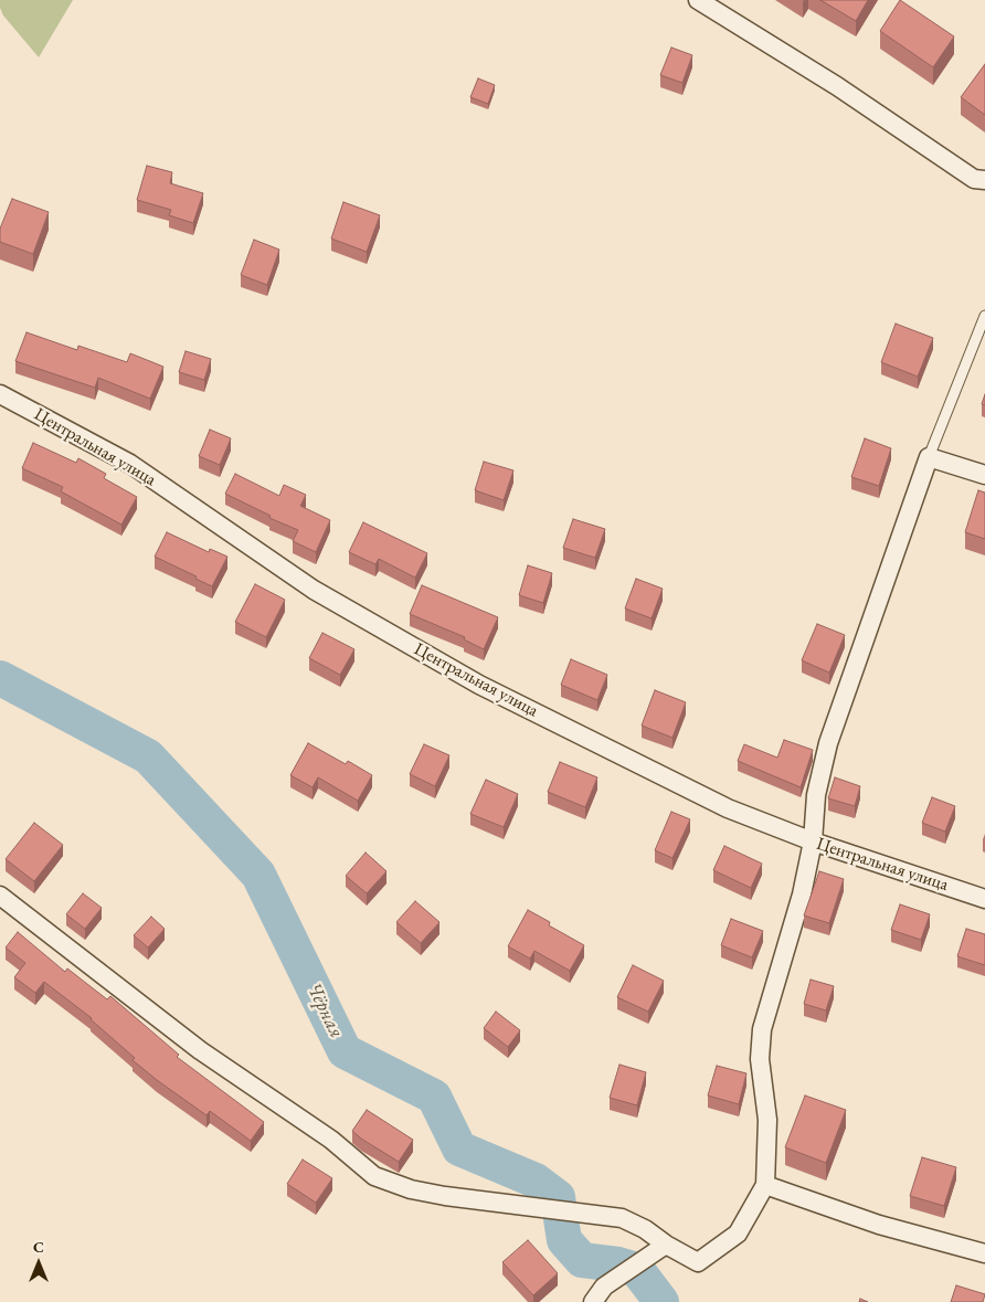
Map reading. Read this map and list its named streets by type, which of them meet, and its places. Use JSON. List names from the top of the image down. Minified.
{"streets":{"street":["Центральная улица"]},"water":["Чёрная"],"north":"top"}
